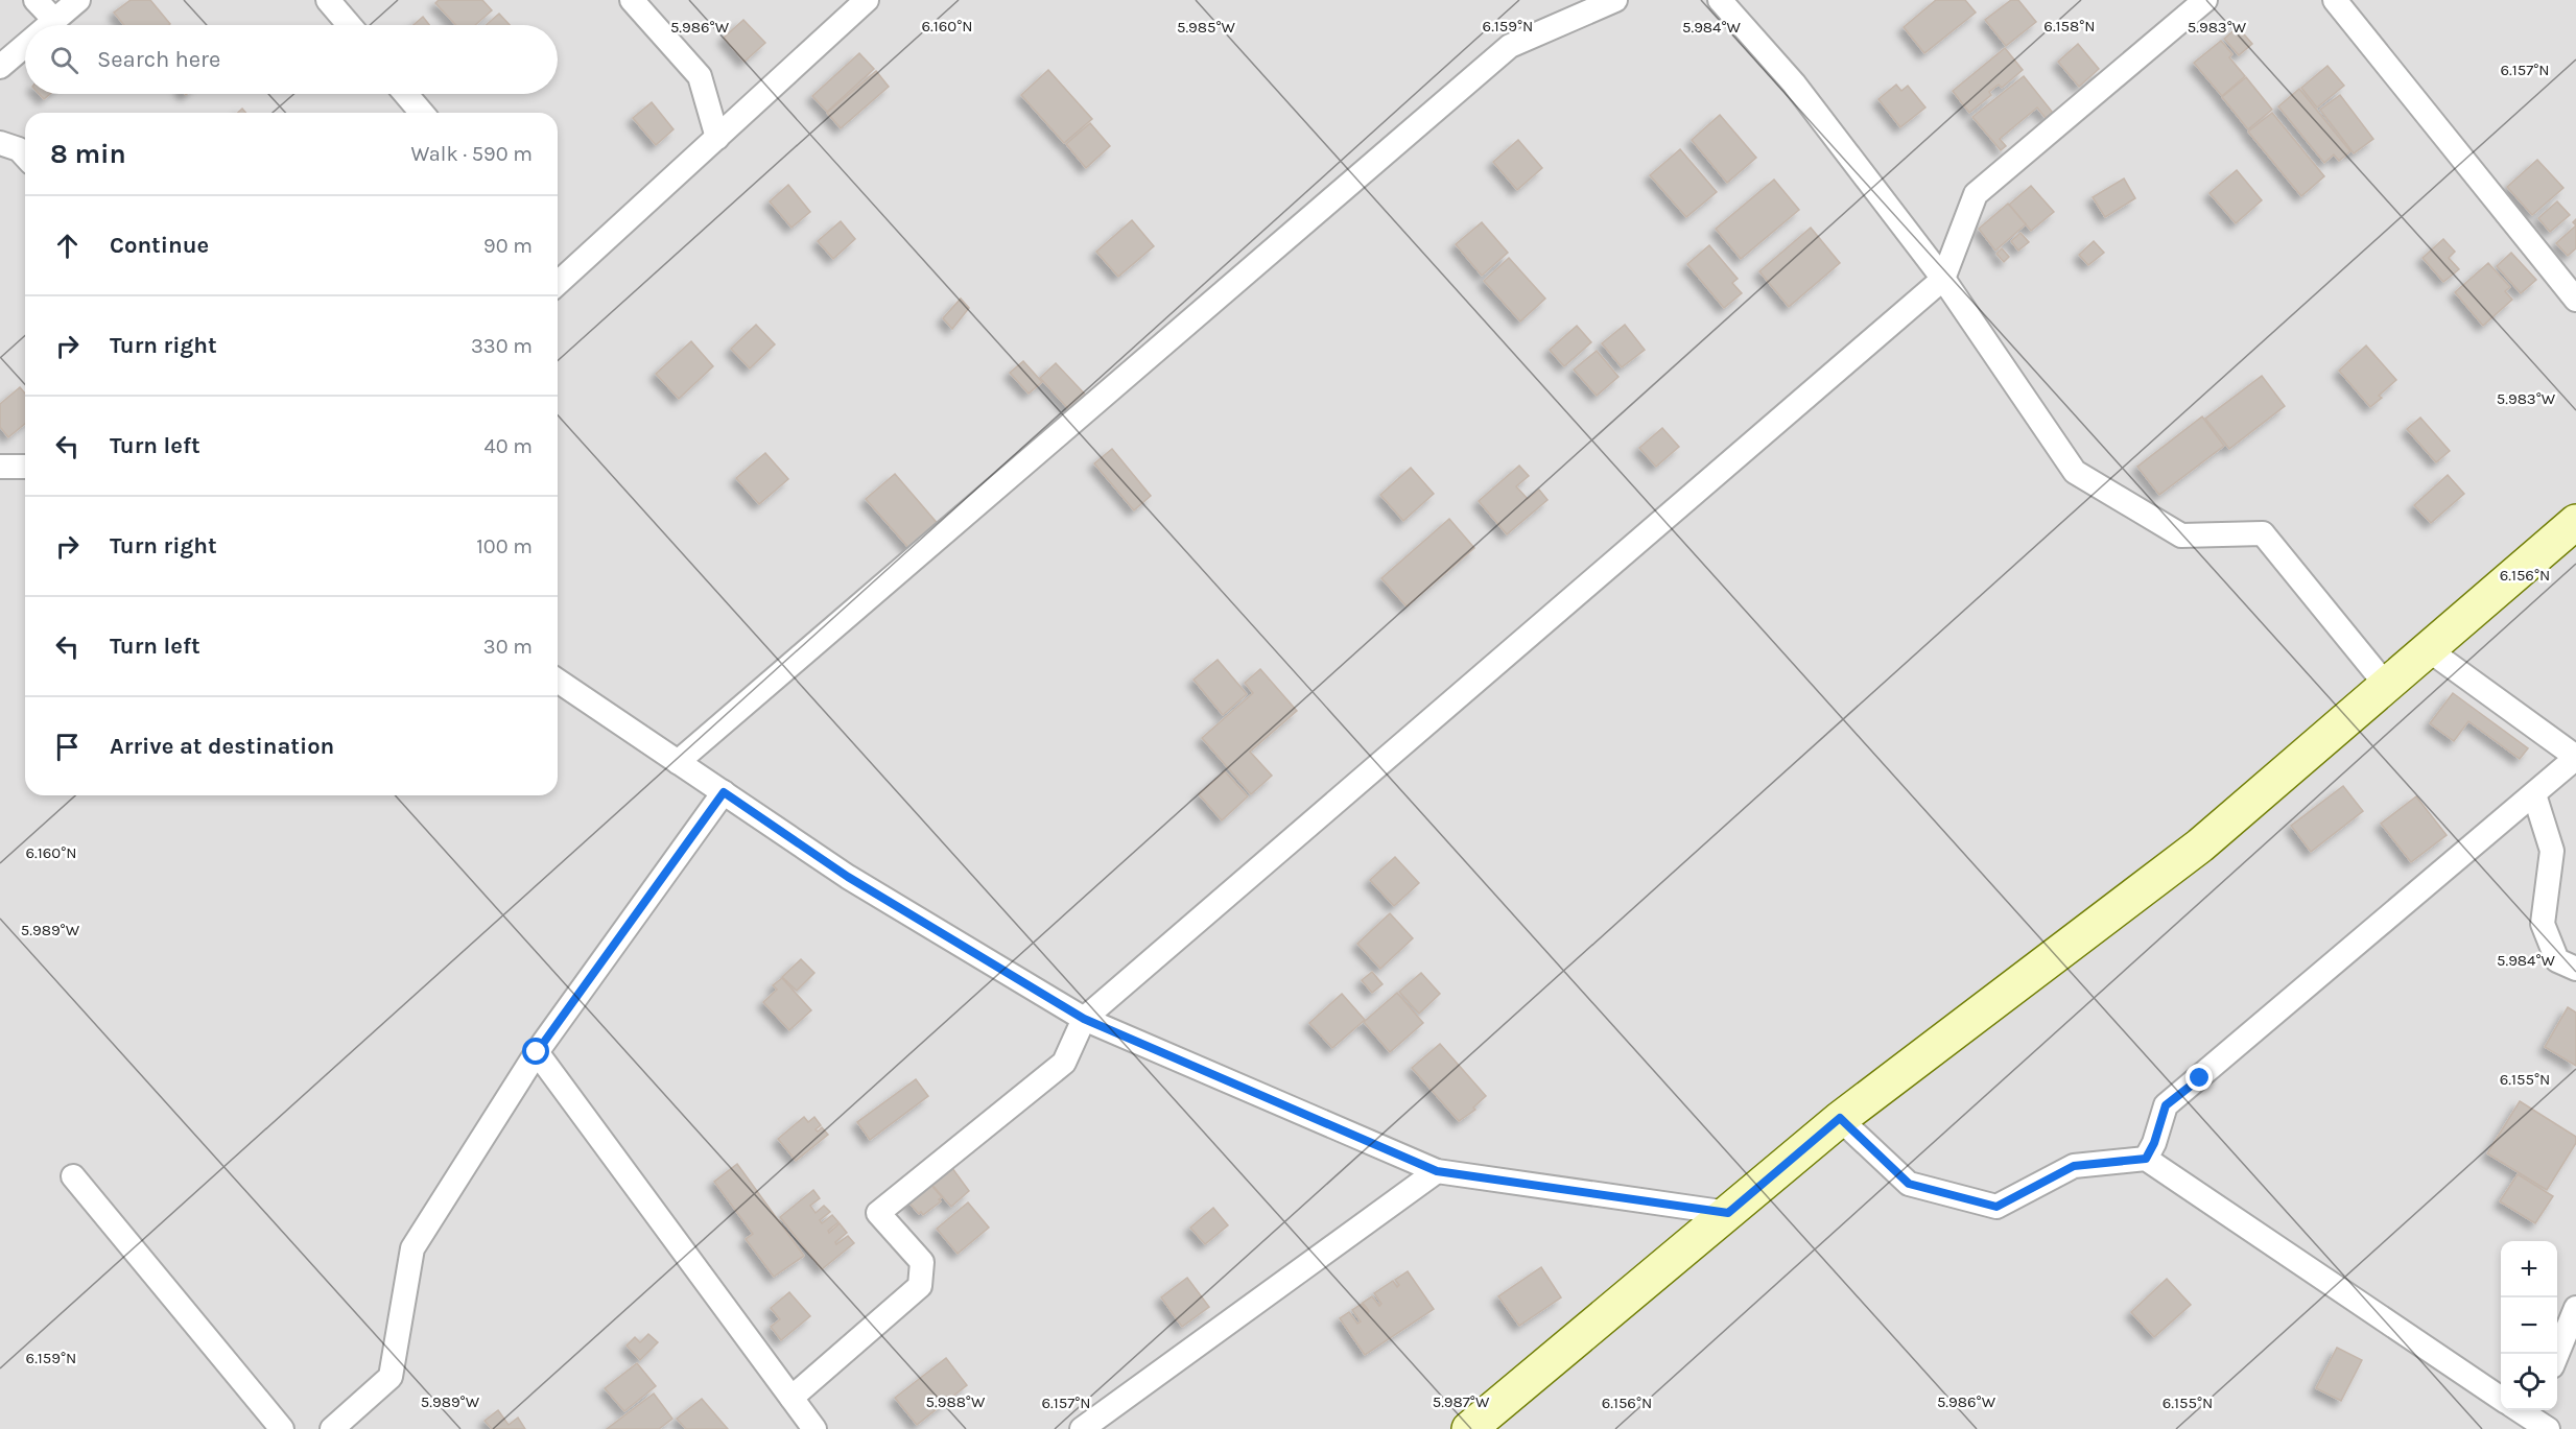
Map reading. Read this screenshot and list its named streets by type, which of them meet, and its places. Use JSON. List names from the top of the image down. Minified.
{"page":{"search":"Search here","heading":["8 min","Walk · 590 m"],"list":[["Continue","90 m"],["Turn right","330 m"],["Turn left","40 m"],["Turn right","100 m"],["Turn left","30 m"],"Arrive at destination"],"map_buttons":["+","−"]},"coordinates":["6.159°N","6.160°N","6.158°N","5.985°W","5.983°W","5.986°W","5.984°W","6.157°N","6.156°N","5.989°W","6.155°N","5.988°W","5.987°W"]}
